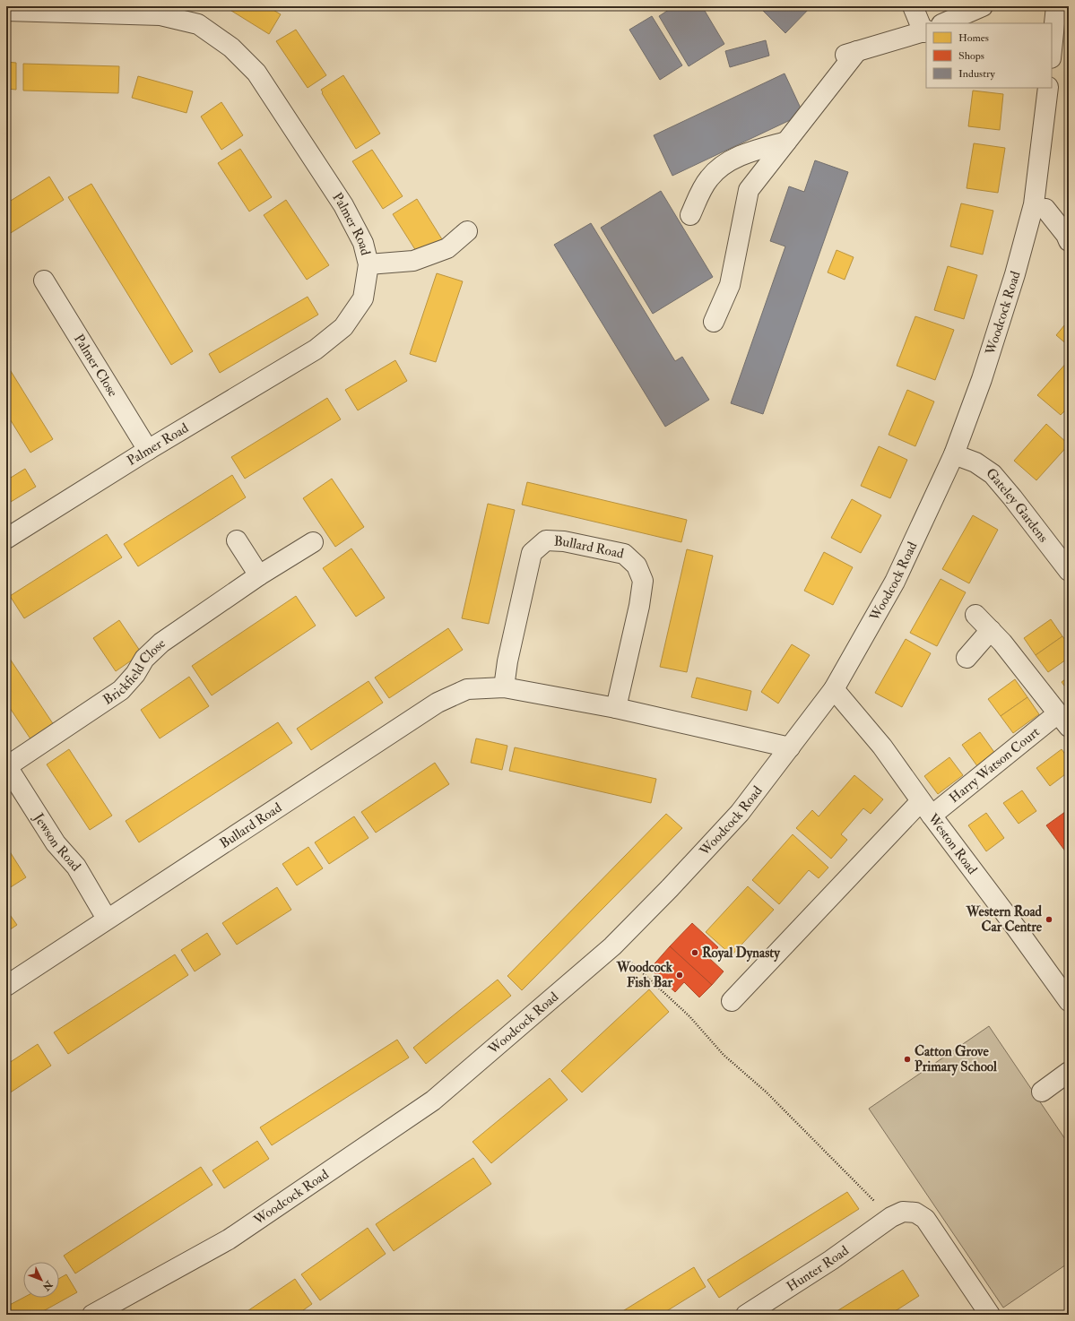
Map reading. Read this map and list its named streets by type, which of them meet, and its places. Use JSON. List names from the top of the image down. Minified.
{"streets":{"street":["Palmer Road","Woodcock Road","Palmer Close","Gateley Gardens","Bullard Road","Brickfield Close","Harry Watson Court","Jewson Road","Weston Road","Hunter Road"]},"crossings":[["Palmer Road","Palmer Close"],["Woodcock Road","Gateley Gardens"],["Woodcock Road","Bullard Road"],["Woodcock Road","Weston Road"],["Bullard Road","Jewson Road"],["Brickfield Close","Jewson Road"],["Harry Watson Court","Weston Road"]],"places":["Western Road Car Centre","Royal Dynasty","Woodcock Fish Bar","Catton Grove Primary School"],"legend":["Homes","Shops","Industry"],"north":"bottom right"}
